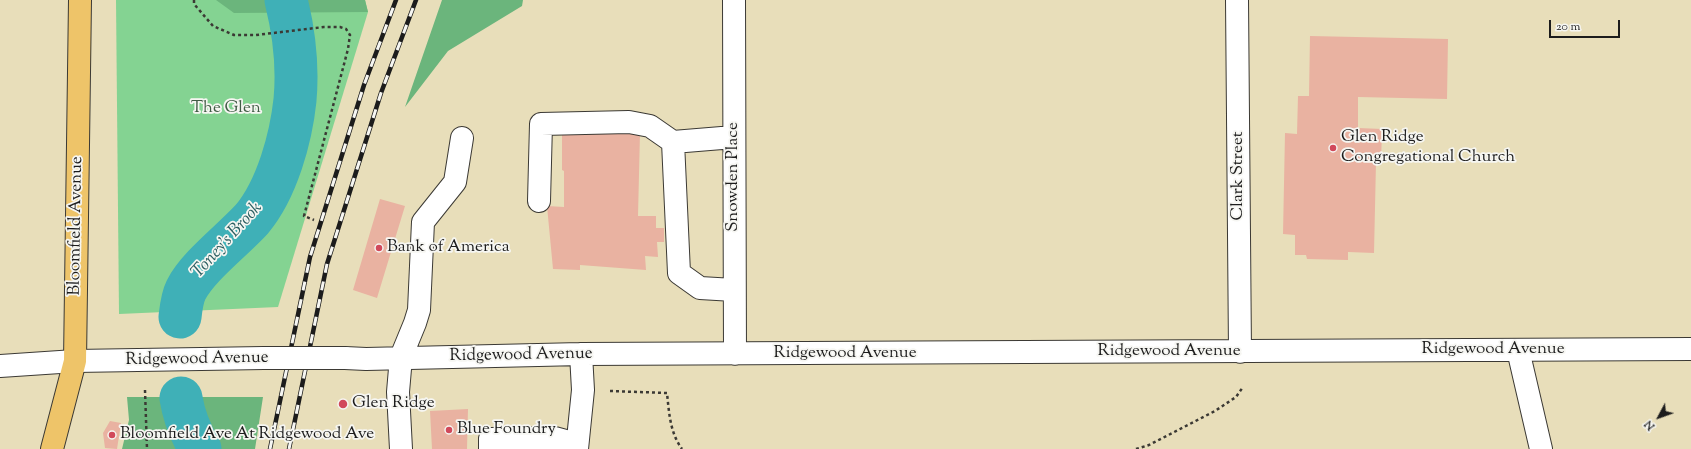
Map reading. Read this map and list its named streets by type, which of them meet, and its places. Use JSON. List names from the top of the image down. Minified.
{"streets":{"main road":["Bloomfield Avenue"],"street":["Clark Street","Snowden Place","Ridgewood Avenue"]},"crossings":[["Clark Street","Ridgewood Avenue"],["Snowden Place","Ridgewood Avenue"],["Bloomfield Avenue","Ridgewood Avenue"]],"water":["Toney's Brook"],"parks":["The Glen"],"places":["Glen Ridge Congregational Church","Bank of America","Glen Ridge","Blue Foundry","Bloomfield Ave At Ridgewood Ave"],"scale_bar":"20 m","north":"bottom left"}
